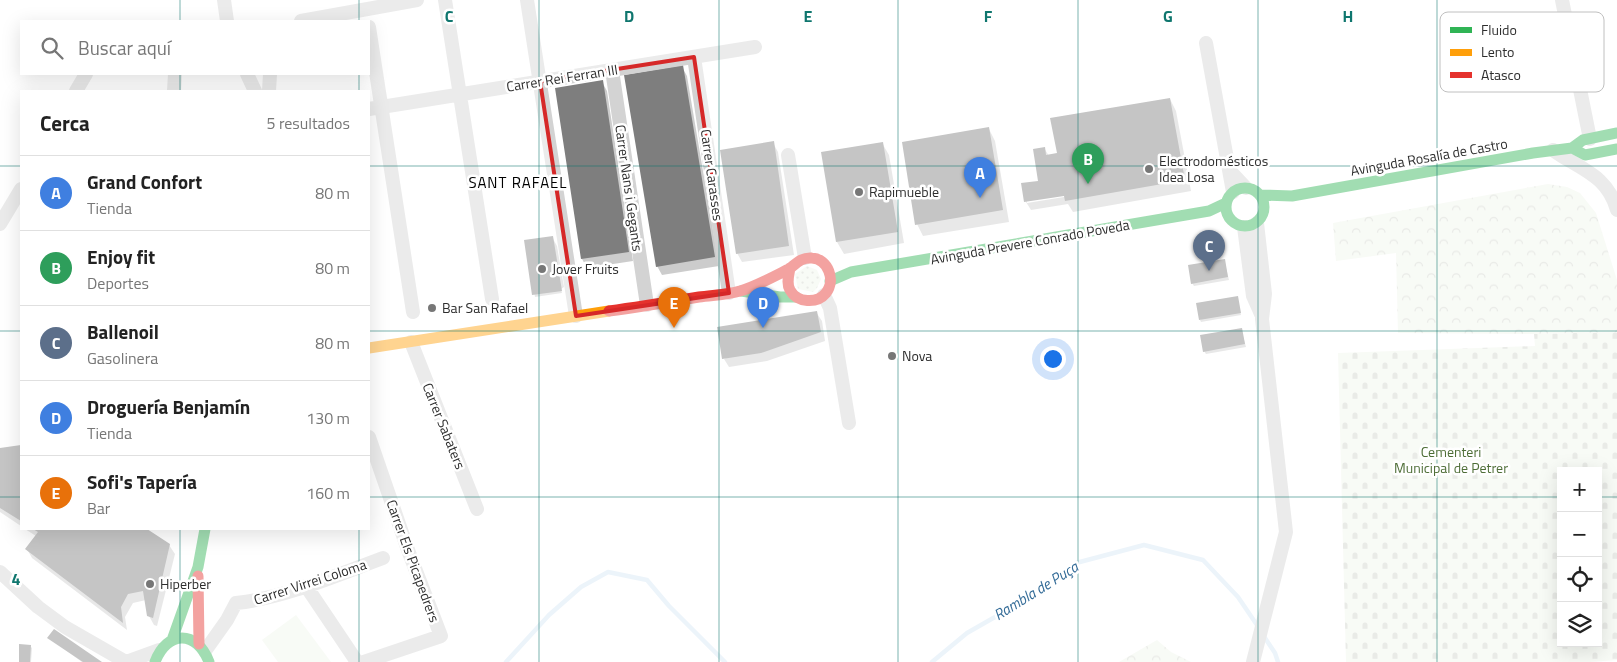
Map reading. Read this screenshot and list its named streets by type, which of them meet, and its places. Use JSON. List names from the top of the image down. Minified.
{"streets":{"street":["Carrer Rei Ferran III","Avinguda Rosalía de Castro","Carrer Carasses","Carrer Nans i Gegants","Avinguda Prevere Conrado Poveda","Carrer Sabaters","Carrer Els Picapedrers","Carrer Virrei Coloma"]},"crossings":[["Carrer Rei Ferran III","Carrer Carasses"],["Carrer Rei Ferran III","Carrer Nans i Gegants"]],"districts":["SANT RAFAEL"],"water":["Rambla de Puça"],"parks":["Cementeri Municipal de Petrer"],"places":["Electrodomésticos Idea Losa","Rapimueble","Jover Fruits","Bar San Rafael","Nova","Hiperber"],"legend":["Fluido","Lento","Atasco"],"page":{"search":"Buscar aquí","heading":["Cerca","5 resultados"],"pins":["B","A","C","D","E"],"list":[{"mark":"A","name":"Grand Confort","note":"Tienda","value":"80 m"},{"mark":"B","name":"Enjoy fit","note":"Deportes","value":"80 m"},{"mark":"C","name":"Ballenoil","note":"Gasolinera","value":"80 m"},{"mark":"D","name":"Droguería Benjamín","note":"Tienda","value":"130 m"},{"mark":"E","name":"Sofi's Tapería","note":"Bar","value":"160 m"}],"map_buttons":["+","−"]},"grid":{"columns":["C","D","E","F","G","H"],"rows":["4"]}}
